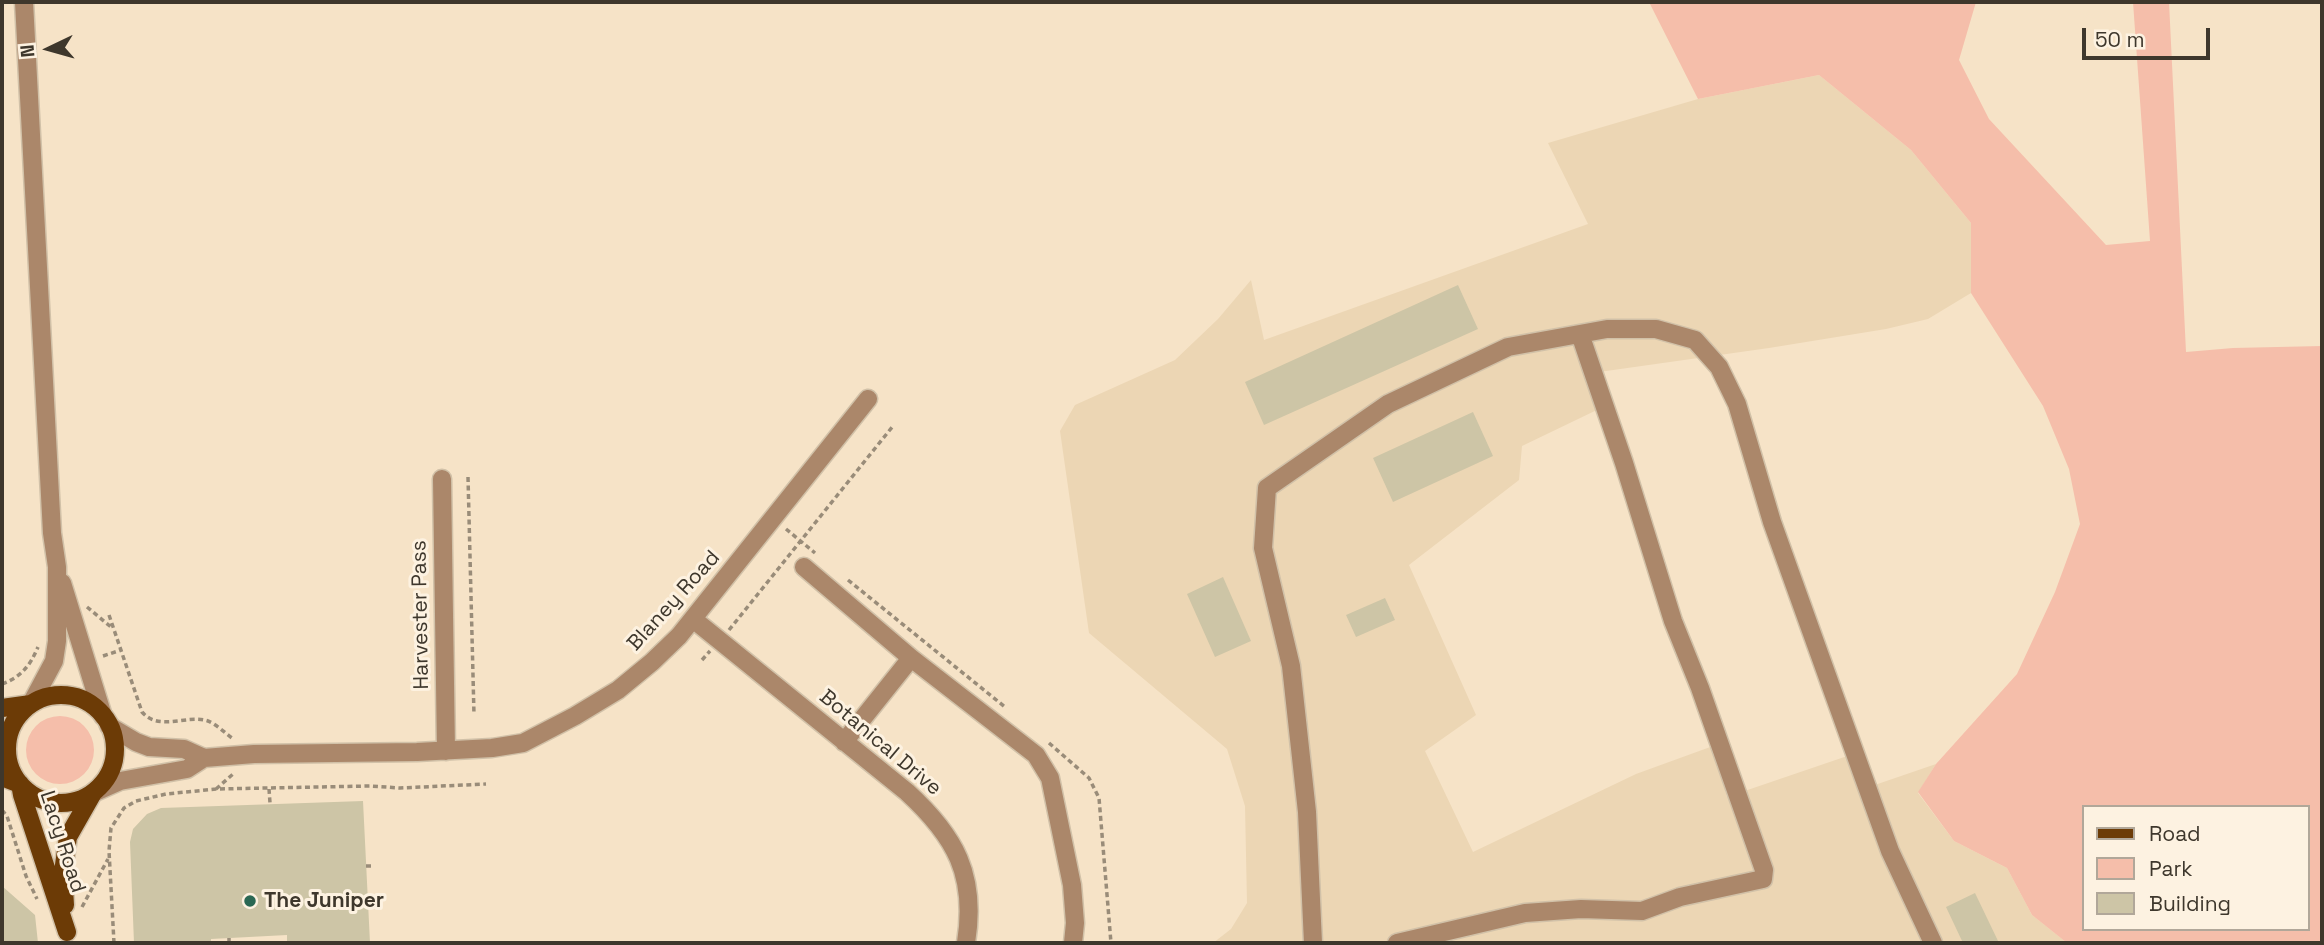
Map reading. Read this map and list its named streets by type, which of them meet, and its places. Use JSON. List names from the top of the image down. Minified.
{"streets":{"main road":["Lacy Road"],"street":["Blaney Road","Harvester Pass","Botanical Drive"]},"crossings":[["Blaney Road","Harvester Pass"],["Blaney Road","Botanical Drive"],["Blaney Road","Lacy Road"]],"places":["The Juniper"],"legend":["Road","Park","Building"],"scale_bar":"50 m","north":"left"}
